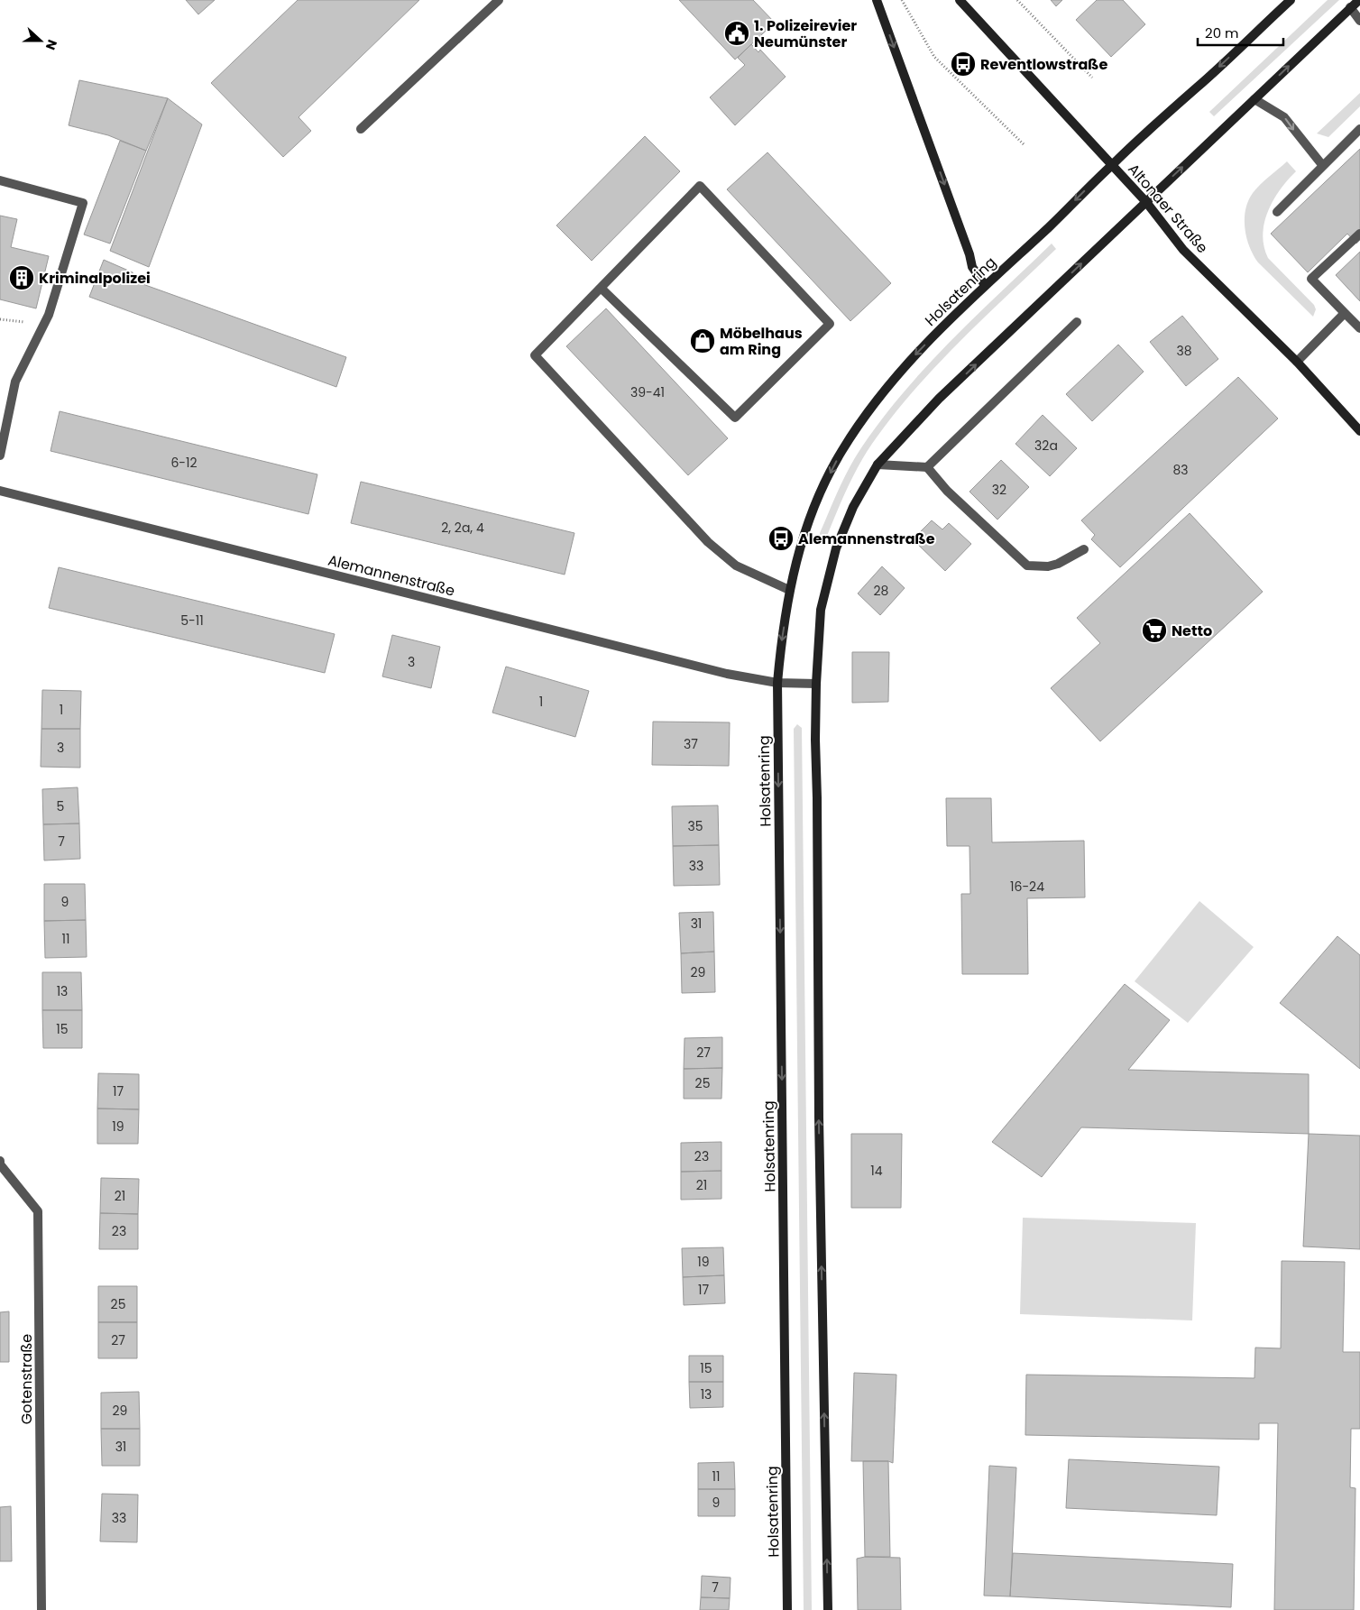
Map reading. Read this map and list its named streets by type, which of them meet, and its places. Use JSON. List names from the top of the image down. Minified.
{"streets":{"main road":["Altonaer Straße","Holsatenring"],"street":["Alemannenstraße","Gotenstraße"]},"crossings":[["Altonaer Straße","Holsatenring"],["Holsatenring","Alemannenstraße"]],"places":{"public building":["1. Polizeirevier Neumünster"],"bus stop":["Reventlowstraße","Alemannenstraße"],"building":["Kriminalpolizei"],"shop":["Möbelhaus am Ring"],"supermarket":["Netto"]},"house_numbers":["38","39-41","32a","6-12","83","32","2, 2a, 4","28","5-11","3","1","1","37","3","5","35","7","33","16-24","9","31","11","29","13","15","27","25","17","19","23","14","21","21","23","19","17","25","27","15","13","29","31","11","9","33","7"],"scale_bar":"20 m","north":"right"}
